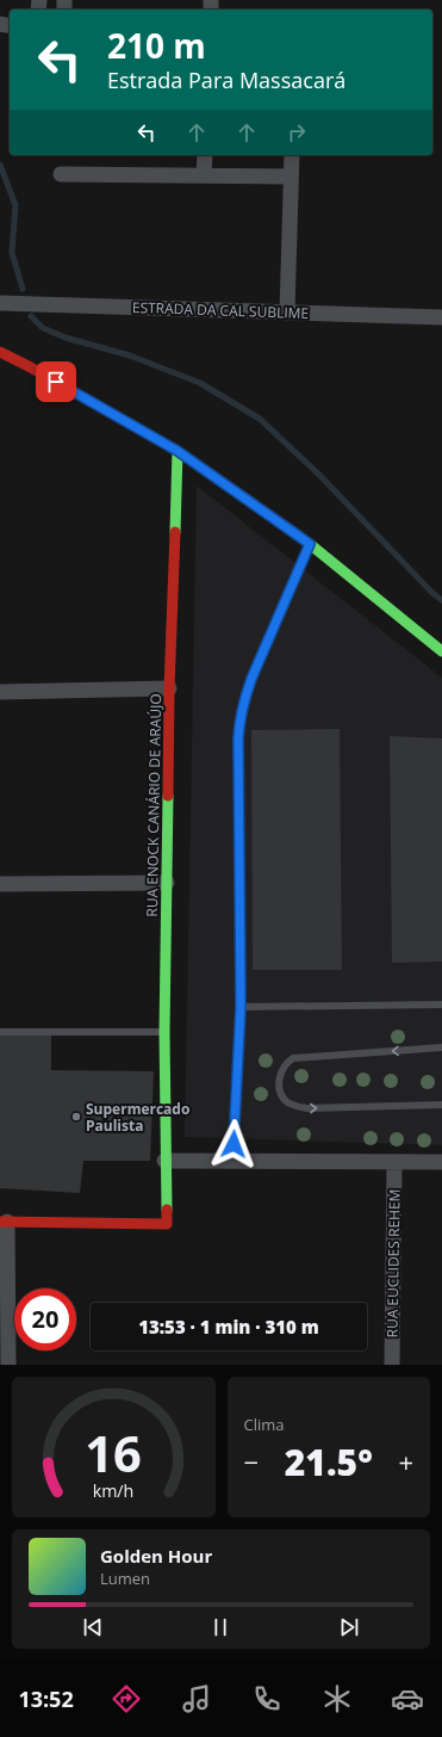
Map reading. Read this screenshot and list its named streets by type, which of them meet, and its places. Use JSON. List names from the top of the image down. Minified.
{"streets":{"street":["ESTRADA DA CAL SUBLIME","RUA ENOCK CANÁRIO DE ARAÚJO","RUA EUCLIDES REHEM"]},"places":["Supermercado Paulista"],"page":{"turn":["210 m","Estrada Para Massacará"],"limit":"20","trip":"13:53 · 1 min · 310 m","tile":"Clima","heat":["−","21.5°","+"],"song":["Golden Hour","Lumen"],"tabs":"13:52","gauge":["16","km/h"]}}
